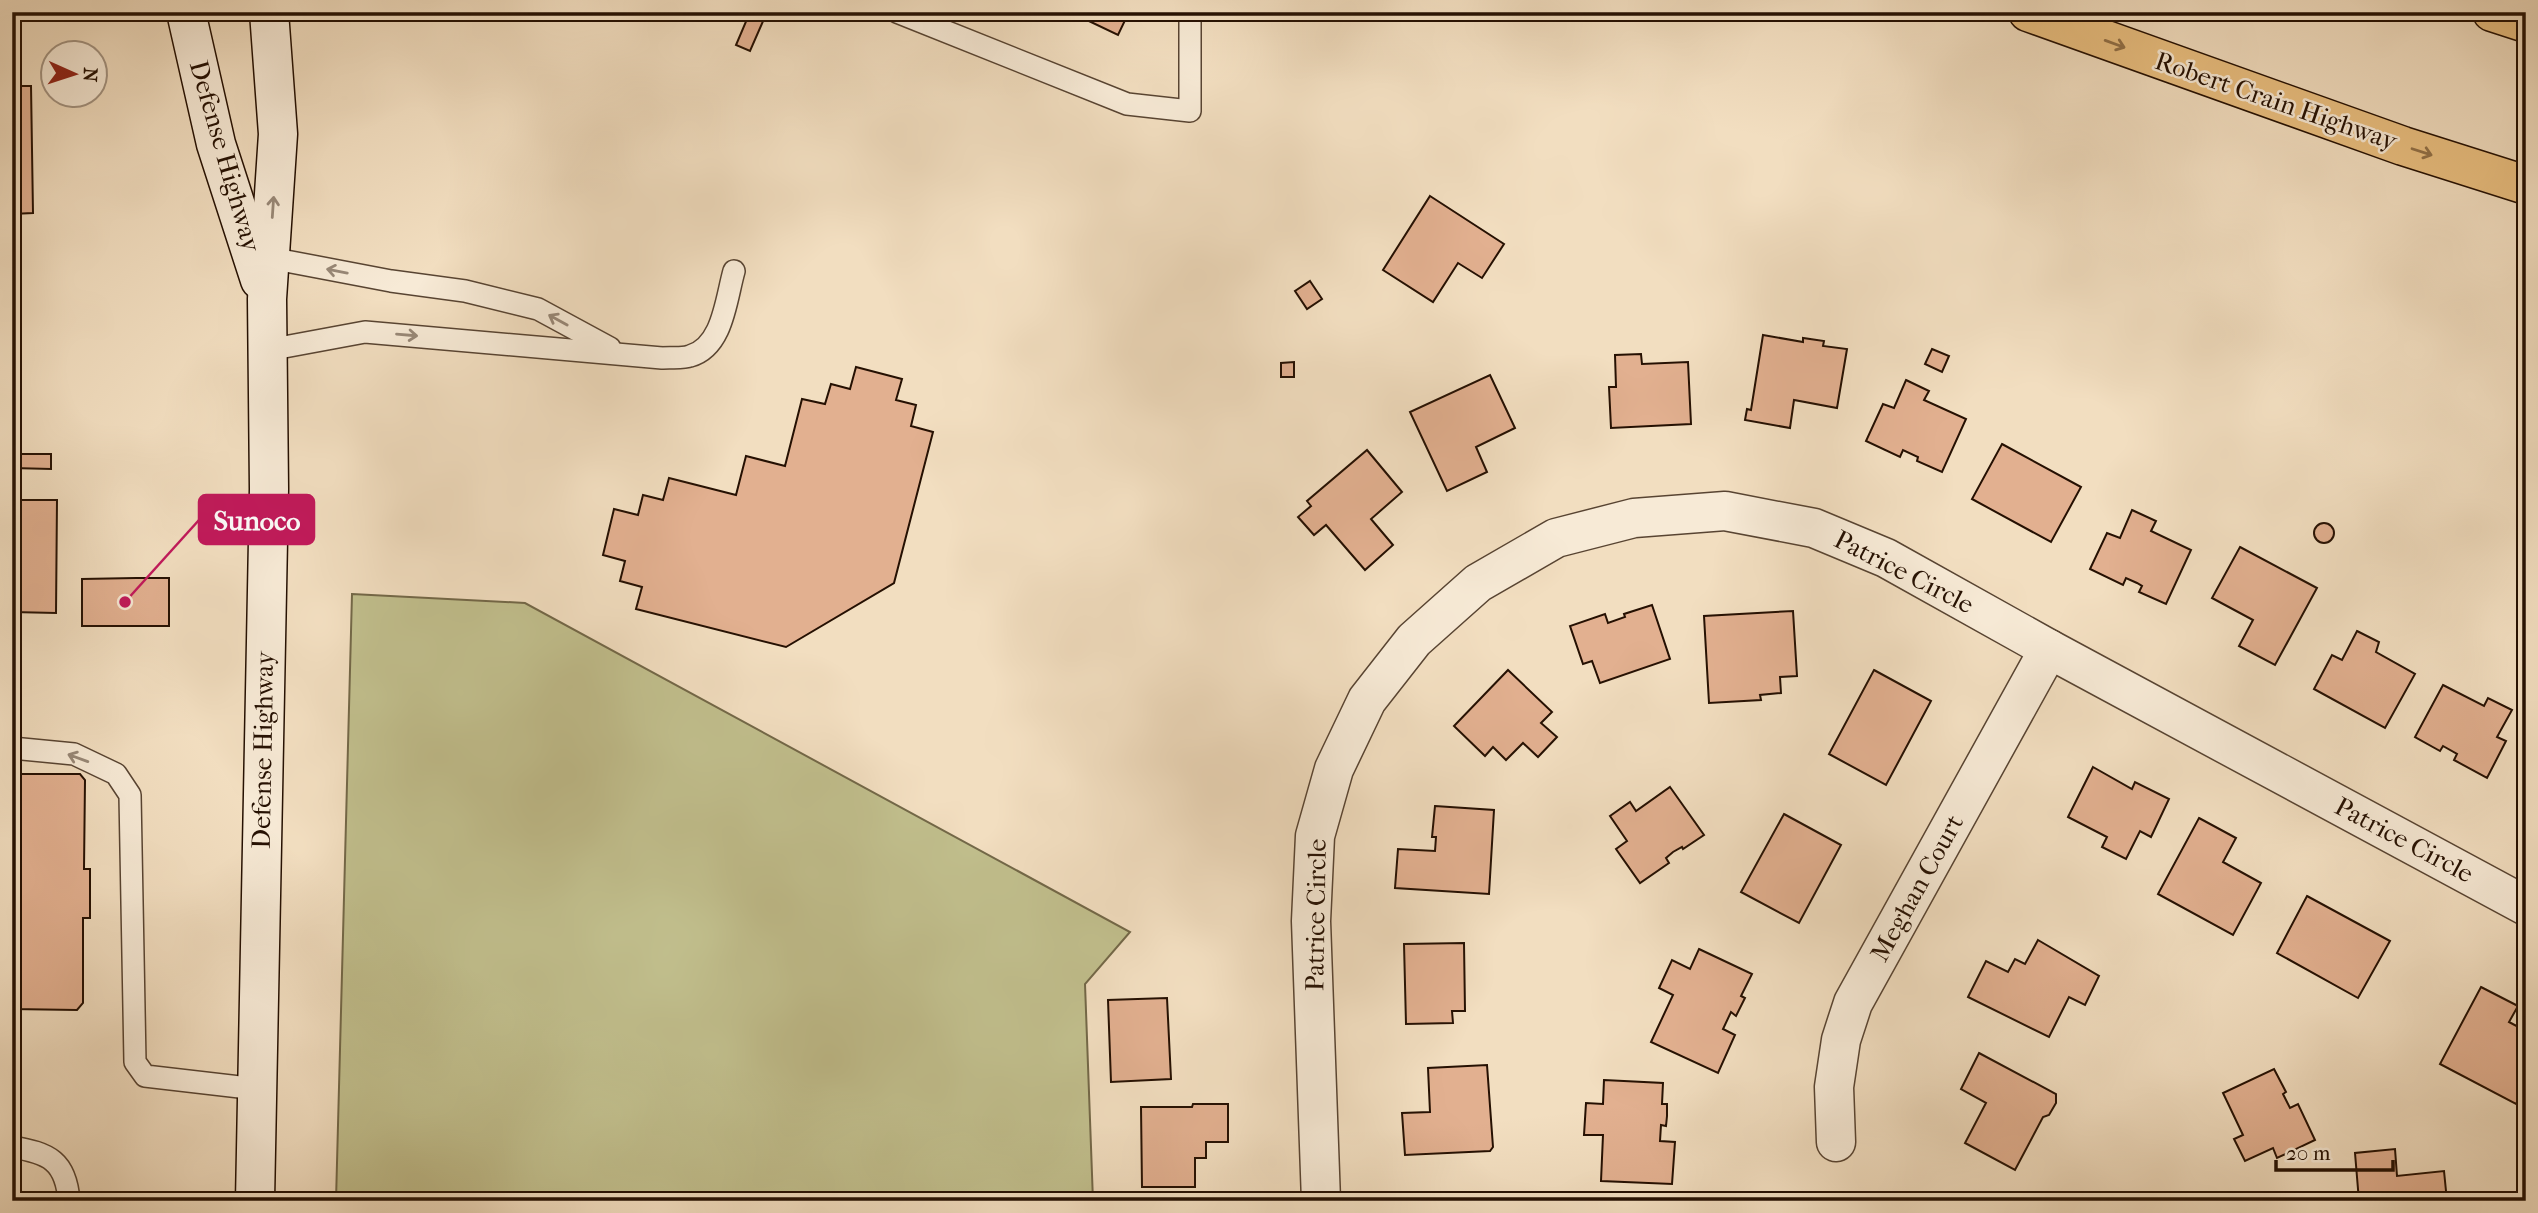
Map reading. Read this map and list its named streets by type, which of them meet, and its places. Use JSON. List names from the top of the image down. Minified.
{"streets":{"highway":["Robert Crain Highway"],"street":["Defense Highway","Patrice Circle","Meghan Court"]},"crossings":[["Patrice Circle","Meghan Court"]],"one_way":["Robert Crain Highway"],"places":["Sunoco"],"scale_bar":"20 m","north":"right"}
